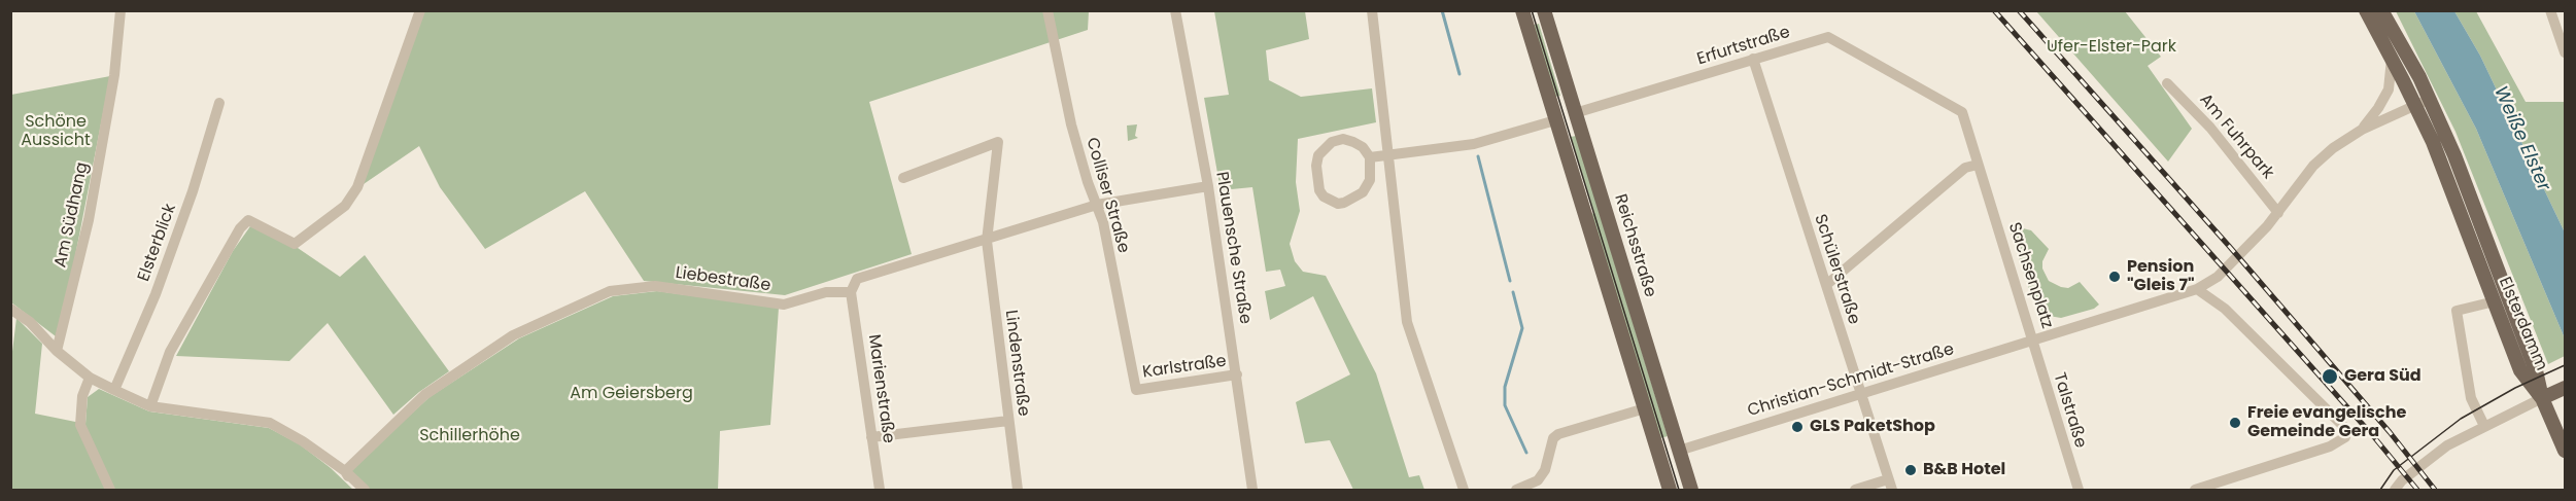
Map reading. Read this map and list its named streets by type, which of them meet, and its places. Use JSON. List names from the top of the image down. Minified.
{"streets":{"main road":["Reichsstraße","Elsterdamm"],"street":["Erfurtstraße","Am Fuhrpark","Colliser Straße","Am Südhang","Elsterblick","Plauensche Straße","Schülerstraße","Sachsenplatz","Liebestraße","Lindenstraße","Karlstraße","Christian-Schmidt-Straße","Marienstraße","Talstraße"]},"crossings":[["Erfurtstraße","Reichsstraße"],["Erfurtstraße","Schülerstraße"],["Erfurtstraße","Sachsenplatz"],["Am Fuhrpark","Sachsenplatz"],["Am Fuhrpark","Elsterdamm"],["Colliser Straße","Karlstraße"],["Reichsstraße","Christian-Schmidt-Straße"],["Plauensche Straße","Karlstraße"],["Schülerstraße","Christian-Schmidt-Straße"],["Sachsenplatz","Christian-Schmidt-Straße"],["Sachsenplatz","Talstraße"],["Liebestraße","Marienstraße"],["Christian-Schmidt-Straße","Talstraße"]],"water":["Weiße Elster"],"parks":["Ufer-Elster-Park","Schöne Aussicht","Am Geiersberg","Schillerhöhe"],"places":["Pension \"Gleis 7\"","Gera Süd","Freie evangelische Gemeinde Gera","GLS PaketShop","B&B Hotel"]}
